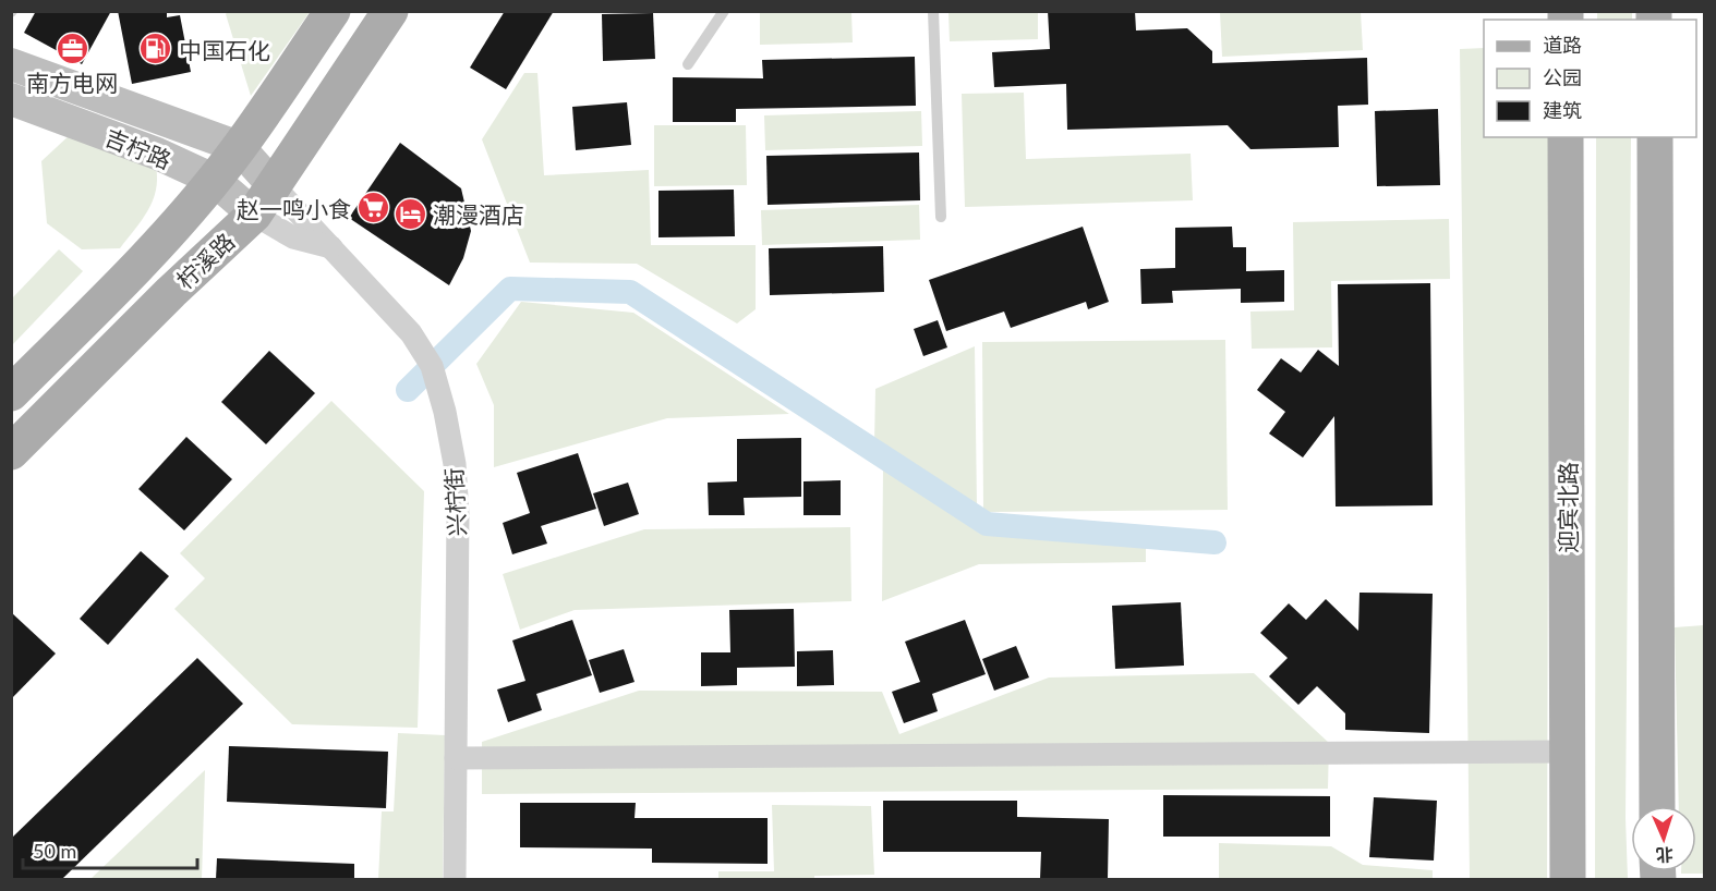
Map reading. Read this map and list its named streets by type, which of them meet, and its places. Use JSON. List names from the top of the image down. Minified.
{"streets":{"main road":["吉柠路","柠溪路","迎宾北路"],"street":["兴柠街"]},"crossings":[["吉柠路","柠溪路"],["吉柠路","兴柠街"],["柠溪路","兴柠街"]],"places":{"office":["南方电网"],"fuel station":["中国石化"],"supermarket":["赵一鸣小食"],"hotel":["潮漫酒店"]},"legend":["道路","公园","建筑"],"scale_bar":"50 m","north":"bottom"}
